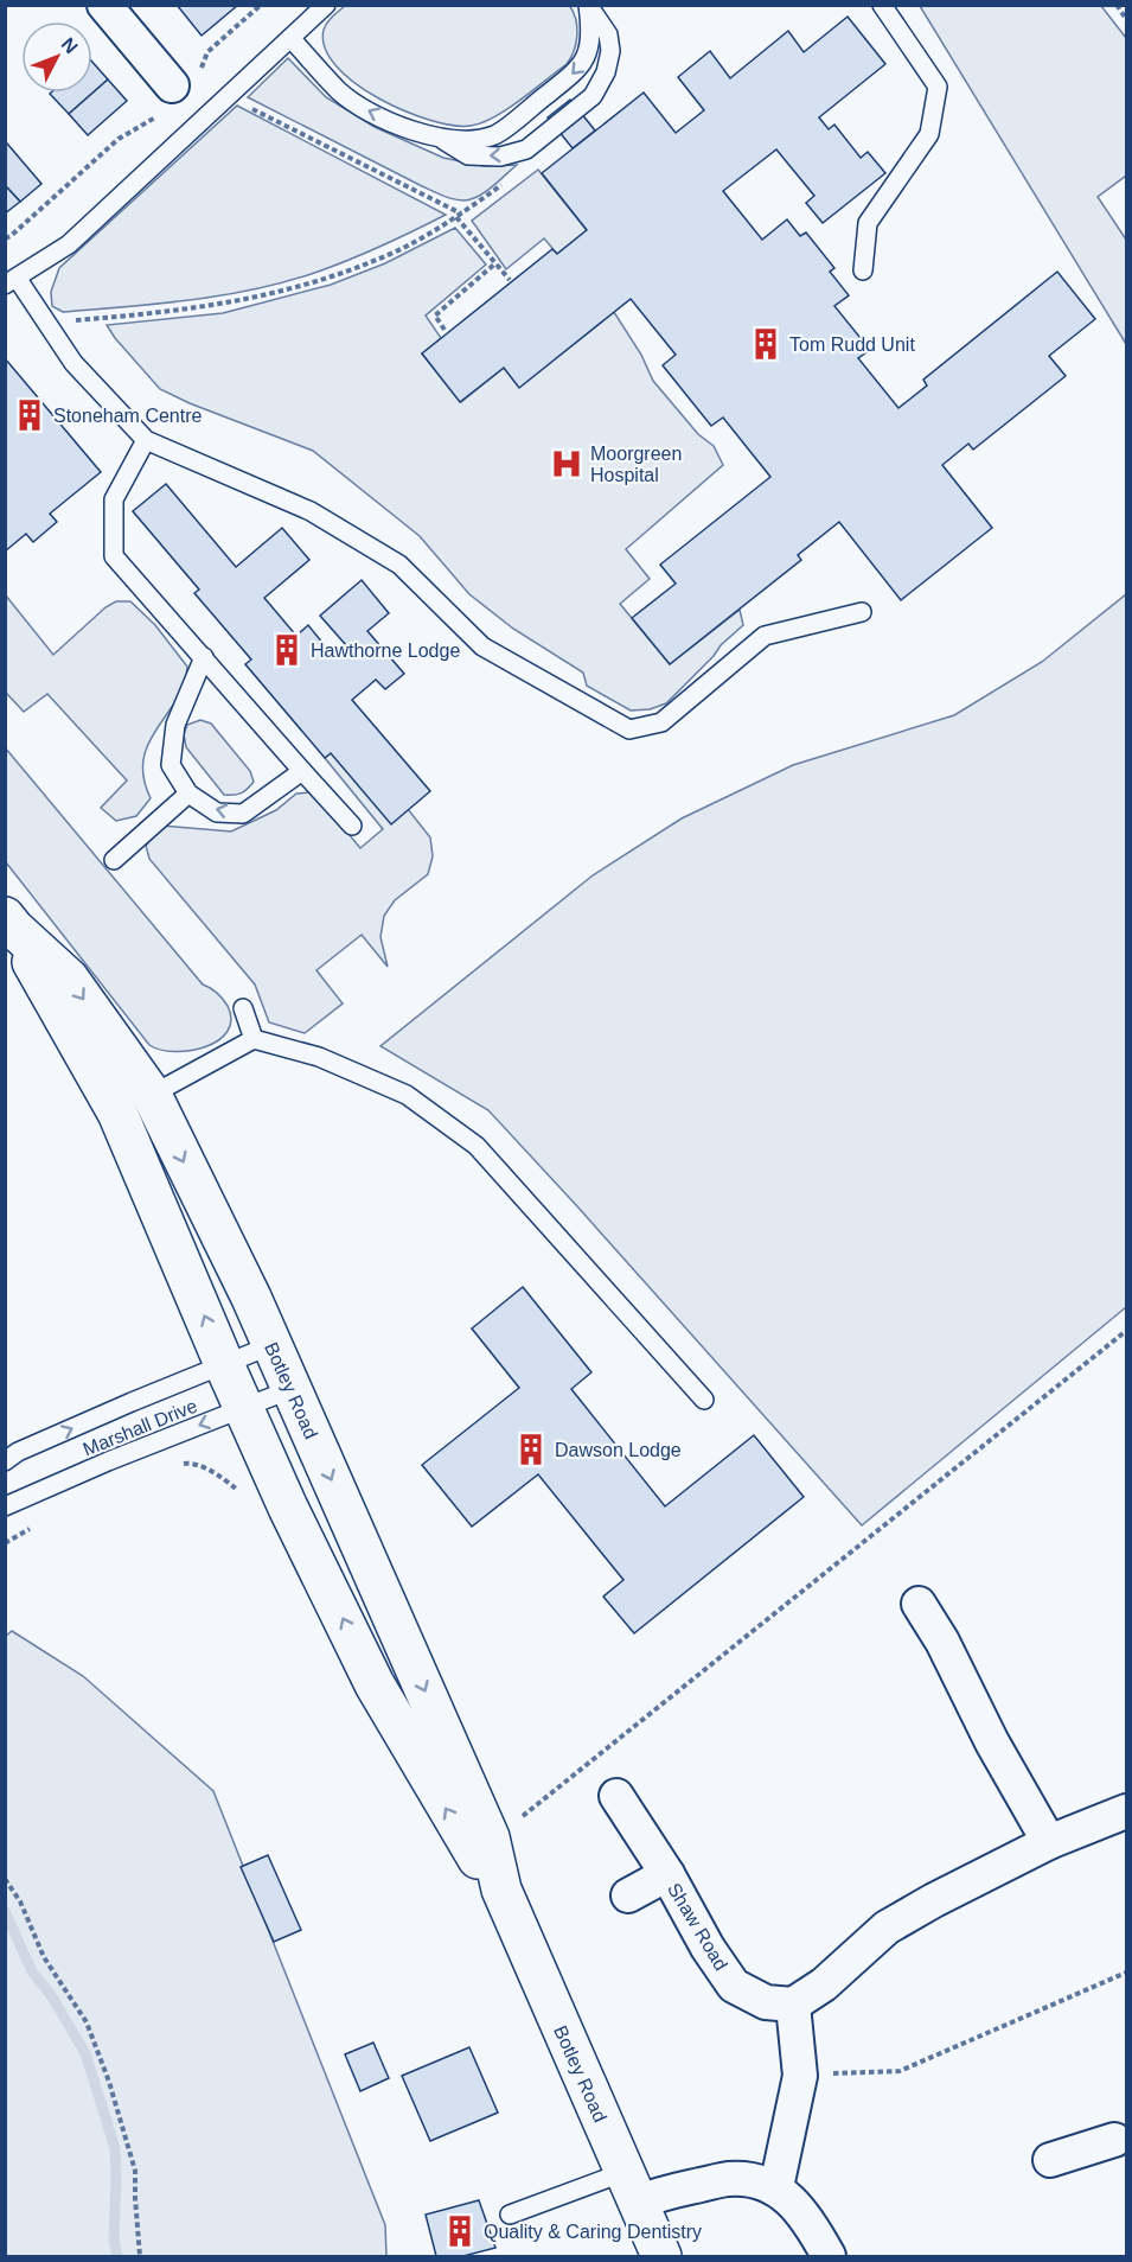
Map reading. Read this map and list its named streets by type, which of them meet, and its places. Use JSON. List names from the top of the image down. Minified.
{"streets":{"main road":["Botley Road"],"street":["Shaw Road"],"lane":["Marshall Drive"]},"crossings":[["Botley Road","Marshall Drive"]],"places":{"building":["Tom Rudd Unit","Stoneham Centre","Hawthorne Lodge","Dawson Lodge","Quality & Caring Dentistry"],"hospital":["Moorgreen Hospital"]},"north":"top right"}
